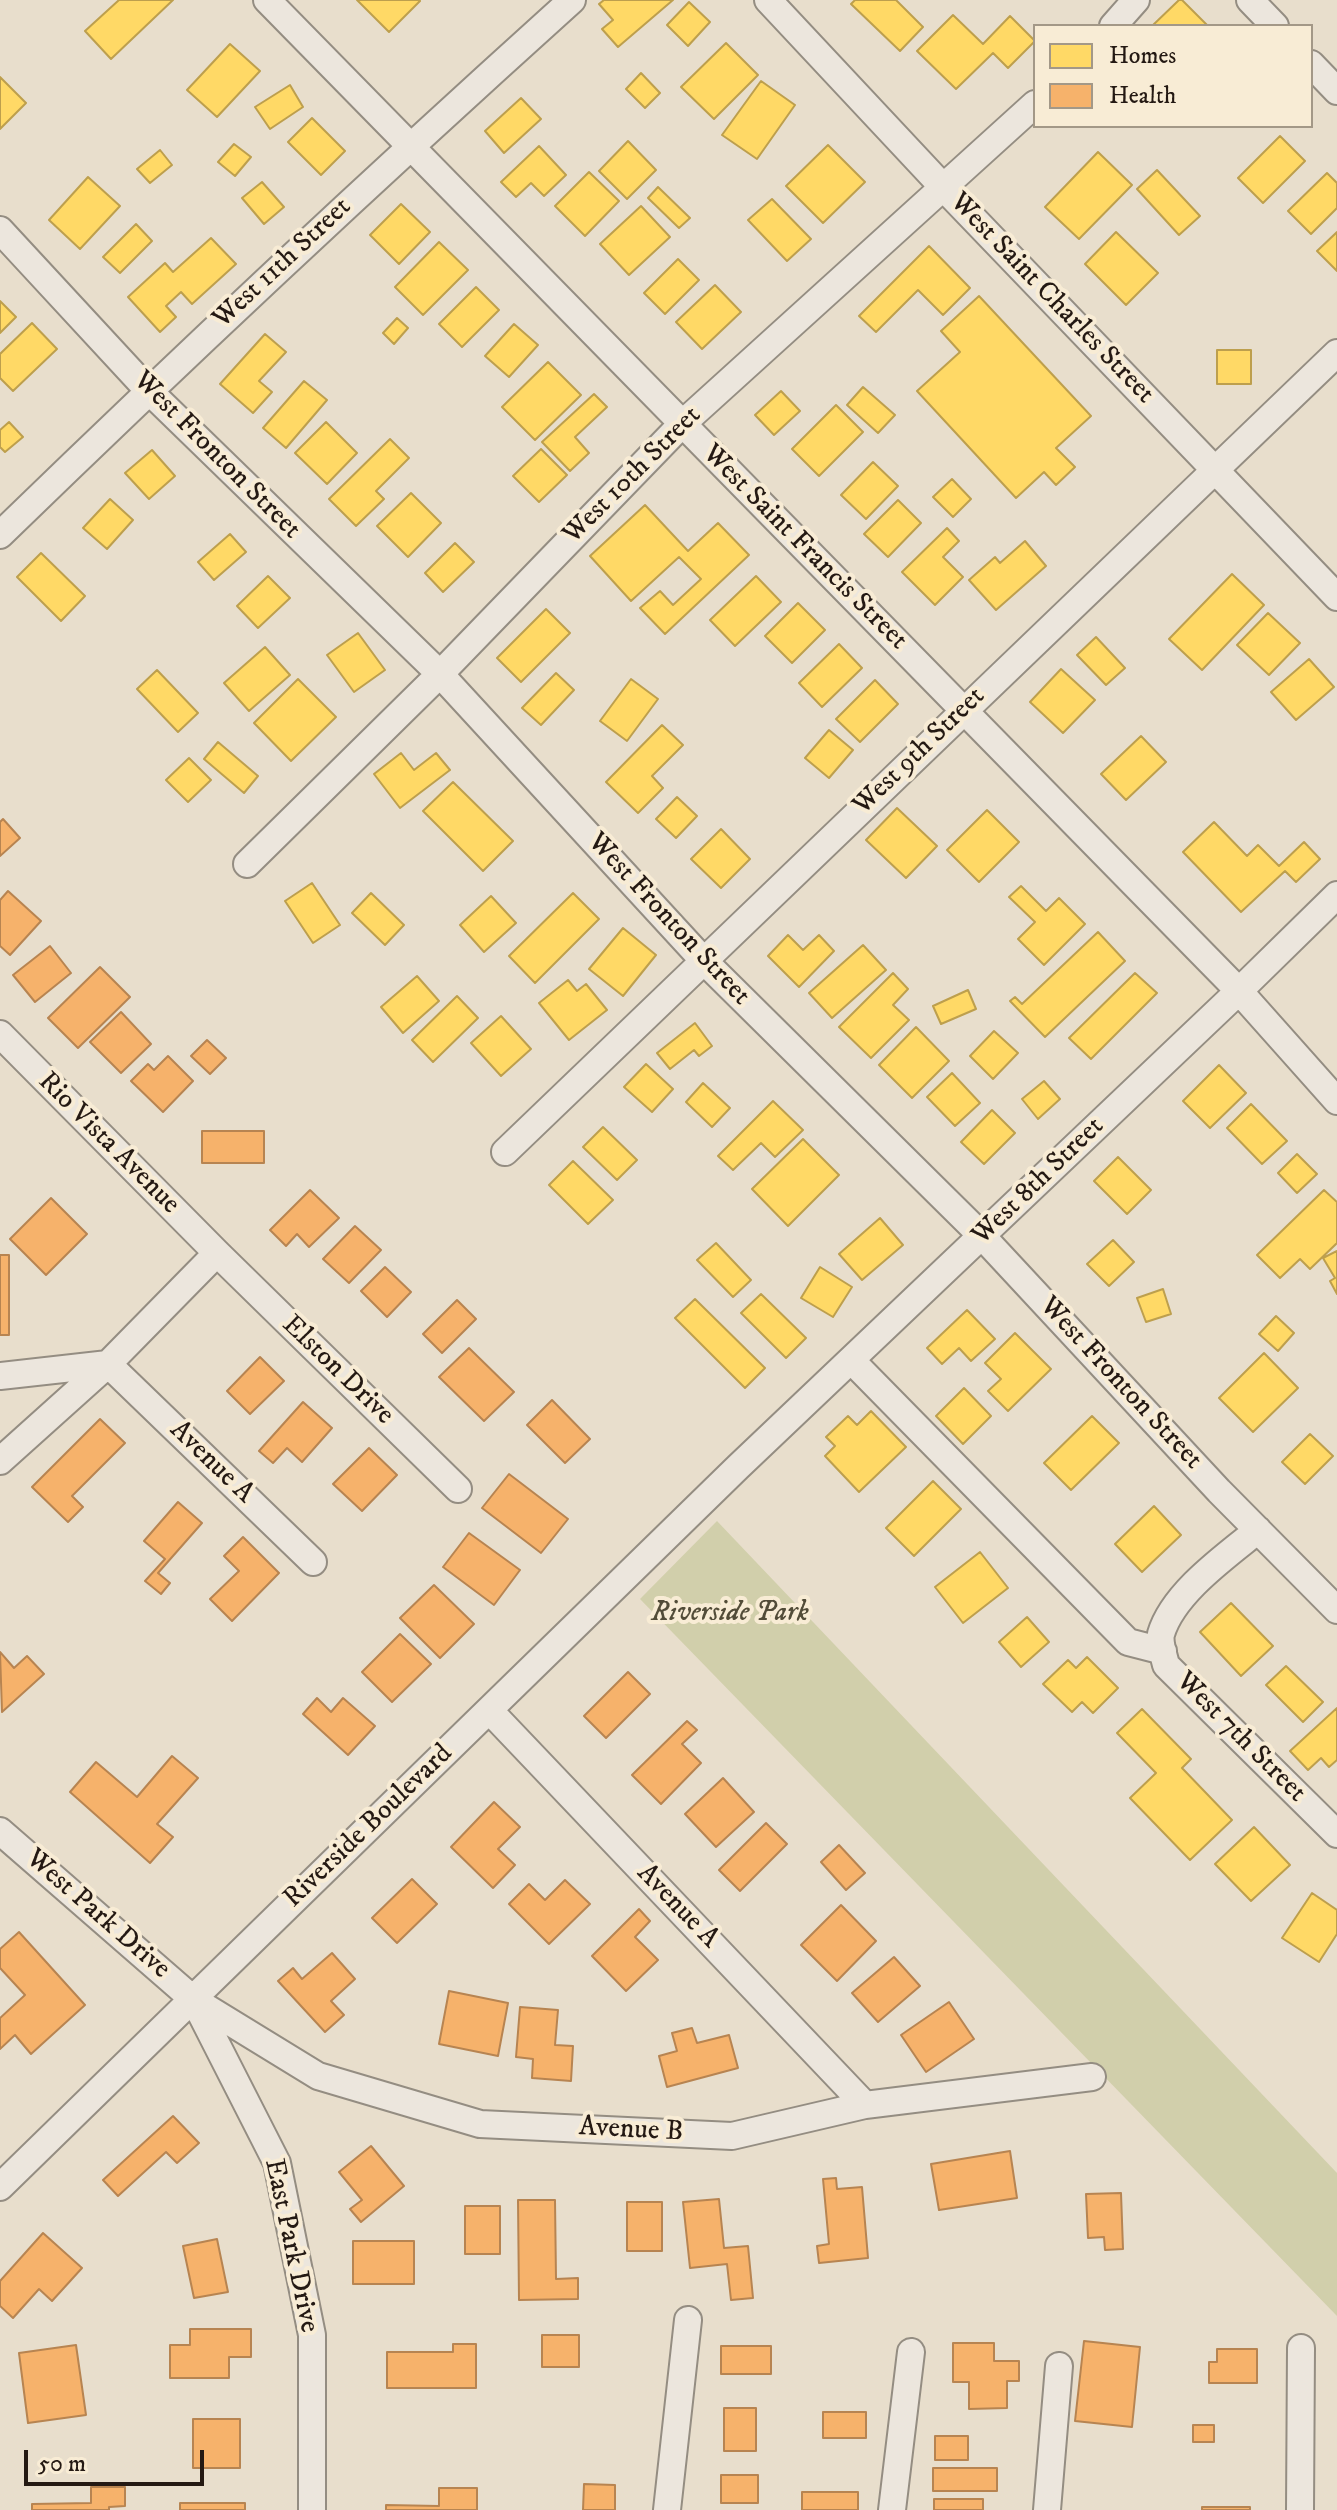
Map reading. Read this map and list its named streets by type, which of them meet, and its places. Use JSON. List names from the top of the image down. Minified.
{"streets":{"street":["West 11th Street","West Saint Charles Street","West Fronton Street","West 10th Street","West Saint Francis Street","West 9th Street","Rio Vista Avenue","West 8th Street","Elston Drive","Avenue A","West 7th Street","Riverside Boulevard","West Park Drive","Avenue B","East Park Drive"]},"crossings":[["West 11th Street","West Fronton Street"],["West 11th Street","West Saint Francis Street"],["West Saint Charles Street","West 10th Street"],["West Saint Charles Street","West 9th Street"],["West Fronton Street","West 10th Street"],["West Fronton Street","West 9th Street"],["West Fronton Street","West 8th Street"],["West Fronton Street","West 7th Street"],["West 10th Street","West Saint Francis Street"],["West Saint Francis Street","West 9th Street"],["West Saint Francis Street","West 8th Street"],["Rio Vista Avenue","Elston Drive"],["West 8th Street","Riverside Boulevard"],["Avenue A","Riverside Boulevard"],["Avenue A","Avenue B"],["Riverside Boulevard","West Park Drive"],["Riverside Boulevard","Avenue B"],["Riverside Boulevard","East Park Drive"],["West Park Drive","Avenue B"],["West Park Drive","East Park Drive"],["Avenue B","East Park Drive"]],"parks":["Riverside Park"],"legend":["Homes","Health"],"scale_bar":"50 m"}
